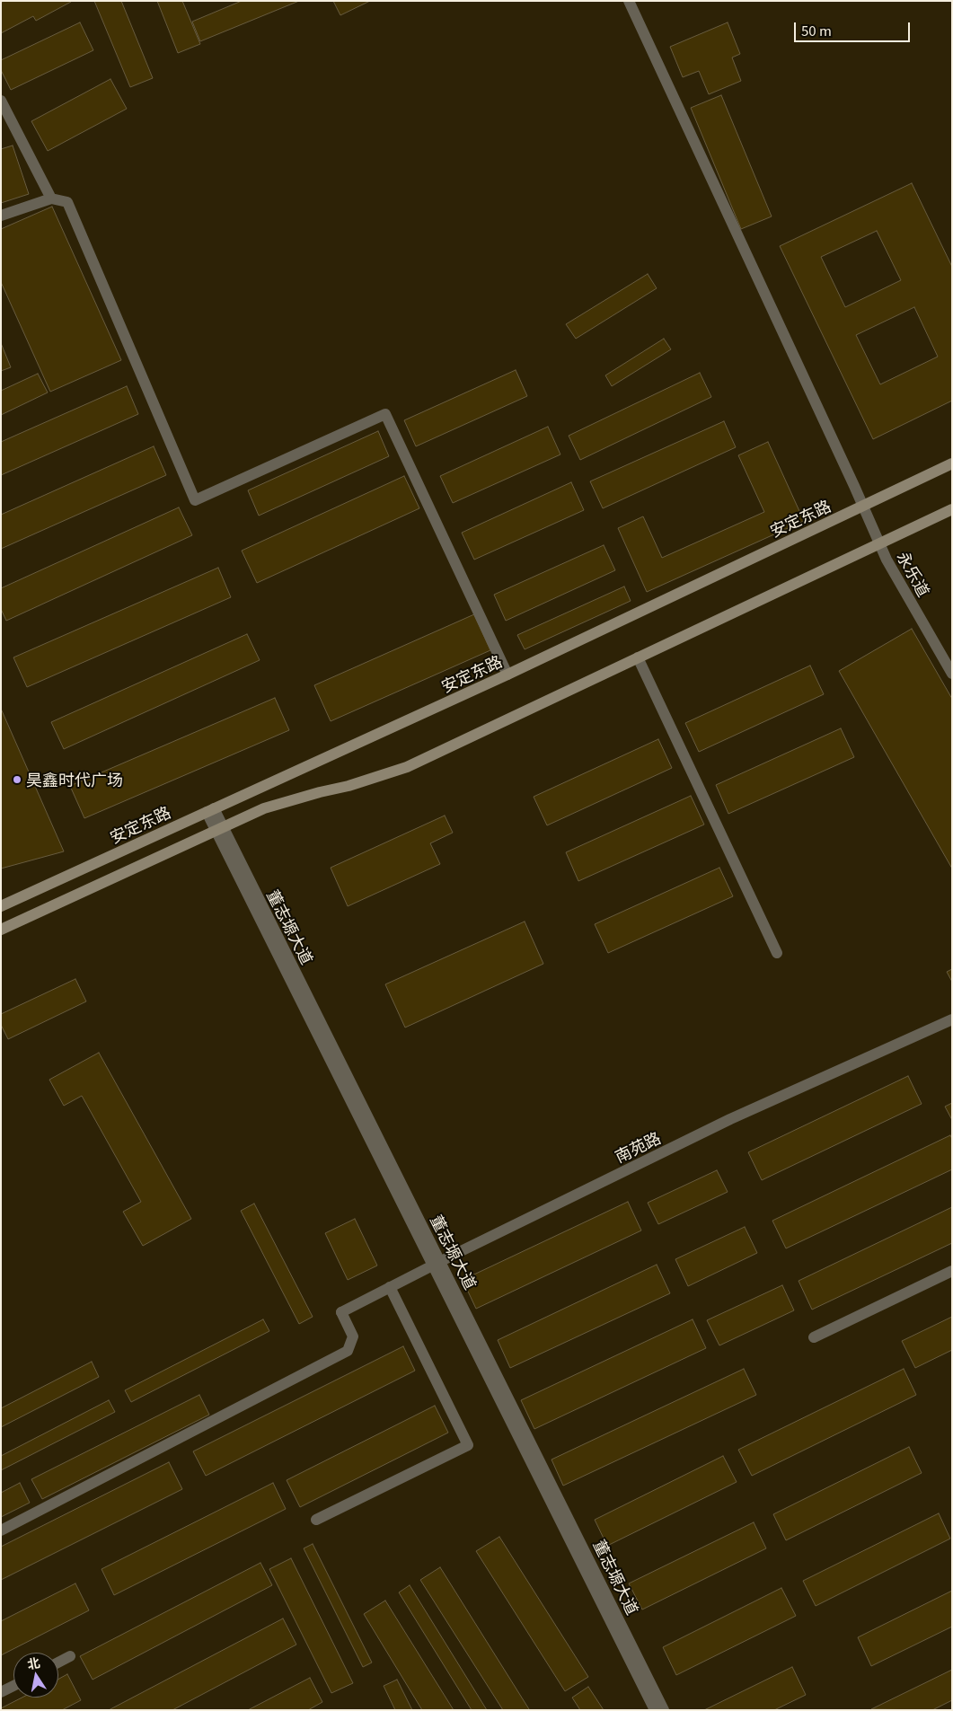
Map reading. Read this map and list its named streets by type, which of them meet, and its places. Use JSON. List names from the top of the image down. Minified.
{"streets":{"main road":["安定东路"],"street":["永乐道","董志塬大道","南苑路"]},"crossings":[["安定东路","永乐道"],["安定东路","董志塬大道"],["董志塬大道","南苑路"]],"places":["昊鑫时代广场"],"scale_bar":"50 m","north":"top"}
